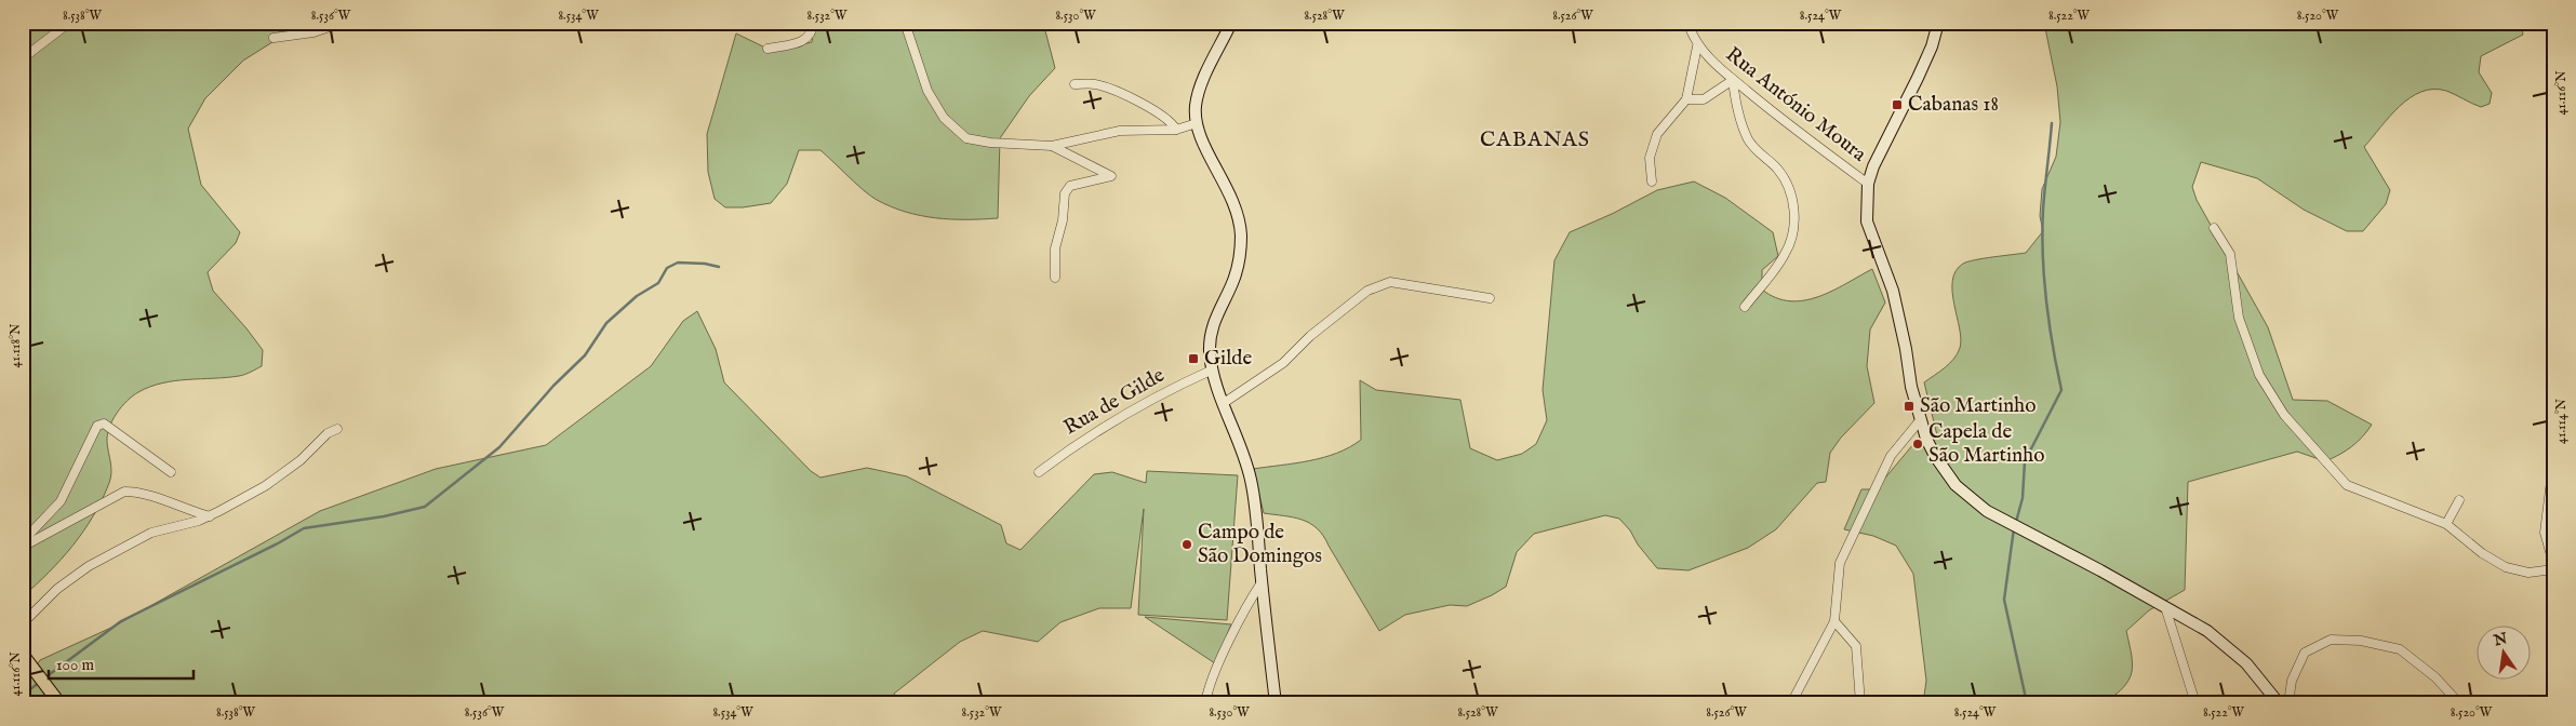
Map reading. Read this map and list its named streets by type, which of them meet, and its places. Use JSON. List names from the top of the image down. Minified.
{"streets":{"street":["Rua António Moura","Rua de Gilde"]},"districts":["CABANAS"],"places":{"transit":["Cabanas 18","Gilde","São Martinho"],"other":["Capela de São Martinho","Campo de São Domingos"]},"scale_bar":"100 m","north":"top","coordinates":["8.538°W","8.536°W","8.534°W","8.532°W","8.530°W","8.528°W","8.526°W","8.524°W","8.522°W","8.520°W","41.116°N","41.118°N","41.114°N"]}
